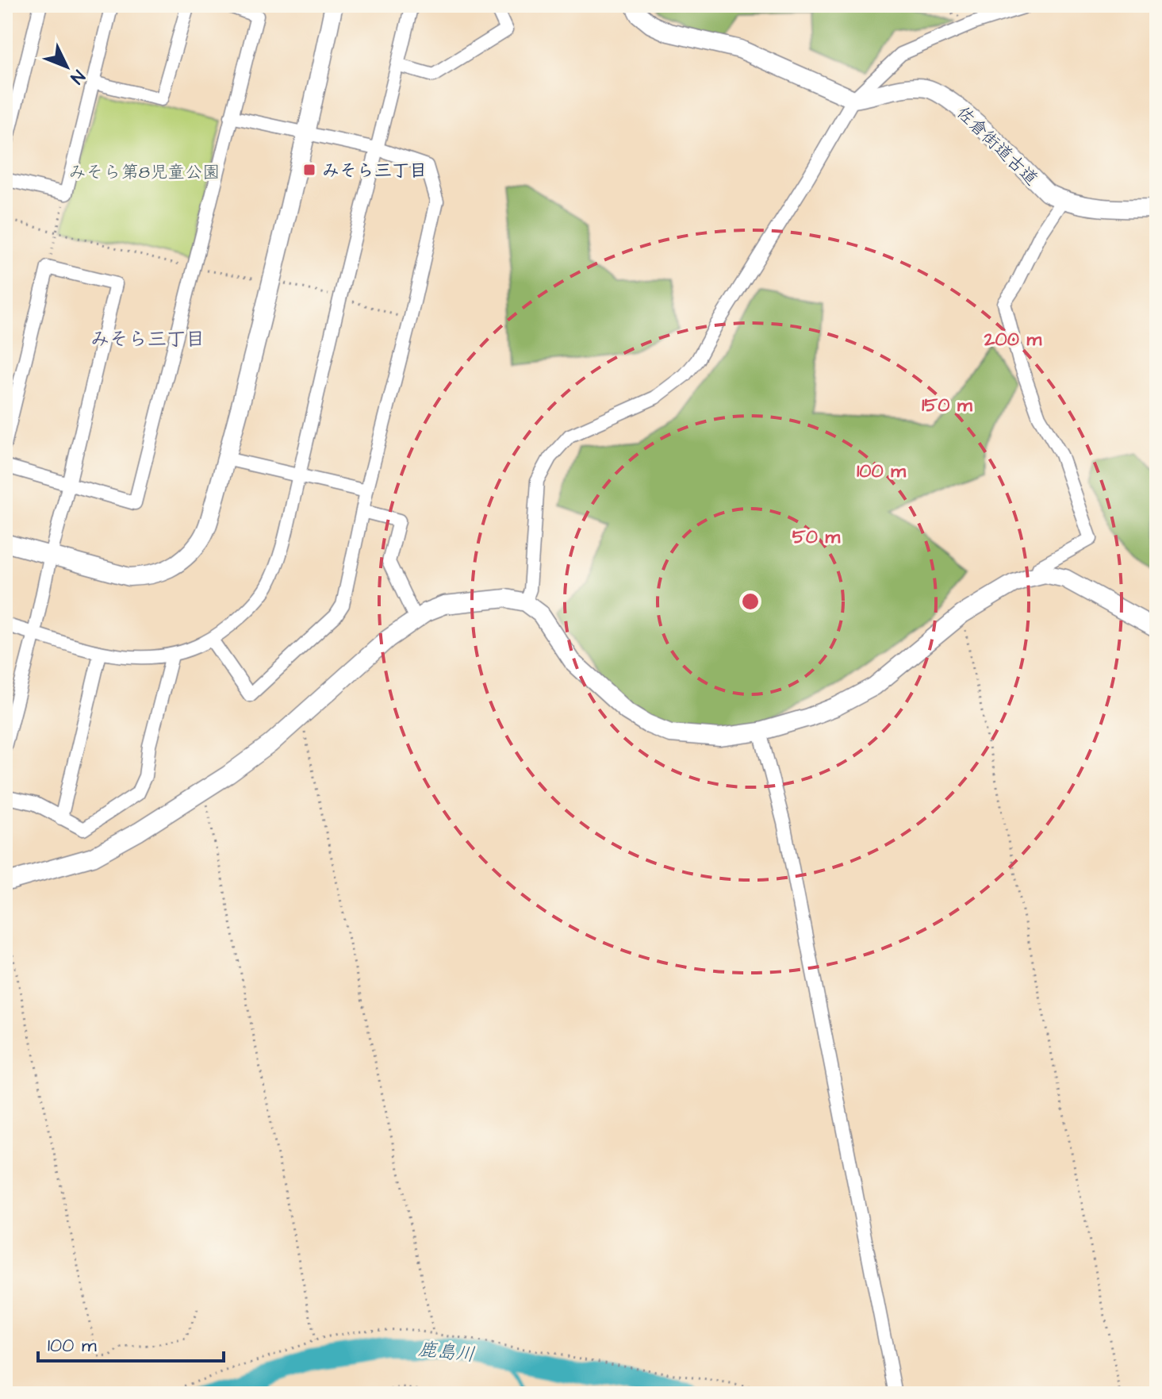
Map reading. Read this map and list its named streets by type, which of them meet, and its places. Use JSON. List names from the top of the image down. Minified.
{"streets":{"street":["佐倉街道古道"]},"districts":["みそら三丁目"],"water":["鹿島川"],"parks":["みそら第8児童公園"],"places":{"transit":["みそら三丁目"]},"scale_bar":"100 m","north":"bottom right","rings":["200 m","150 m","100 m","50 m"]}
